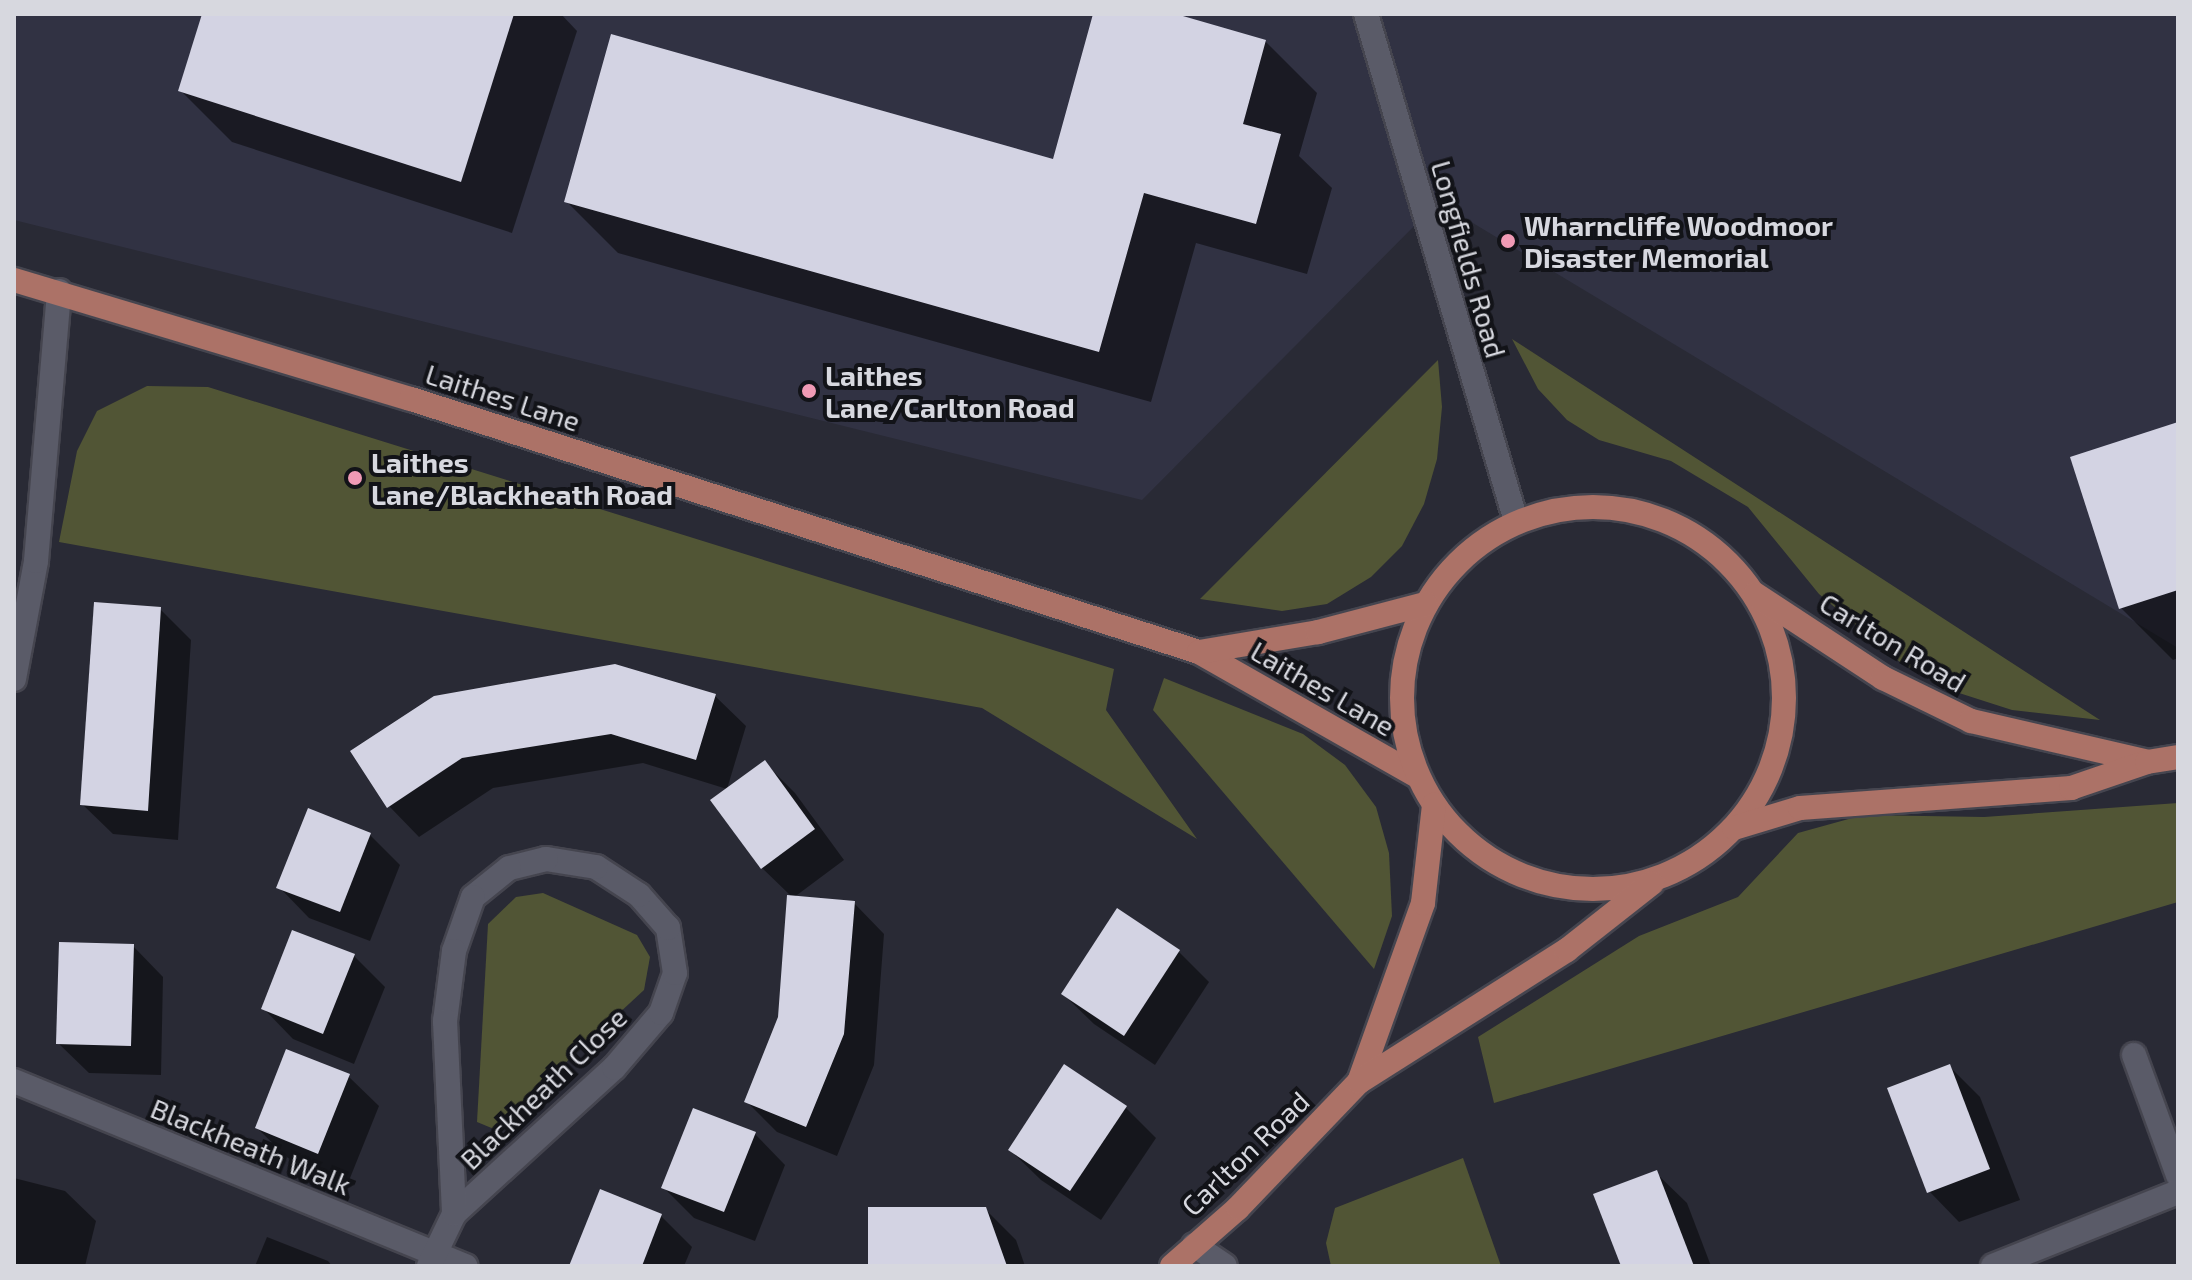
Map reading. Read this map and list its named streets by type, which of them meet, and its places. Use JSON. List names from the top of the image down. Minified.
{"streets":{"main road":["Laithes Lane","Carlton Road"],"street":["Longfields Road","Blackheath Close","Blackheath Walk"]},"crossings":[["Blackheath Close","Blackheath Walk"]],"places":["Wharncliffe Woodmoor Disaster Memorial","Laithes Lane/Carlton Road","Laithes Lane/Blackheath Road"]}
